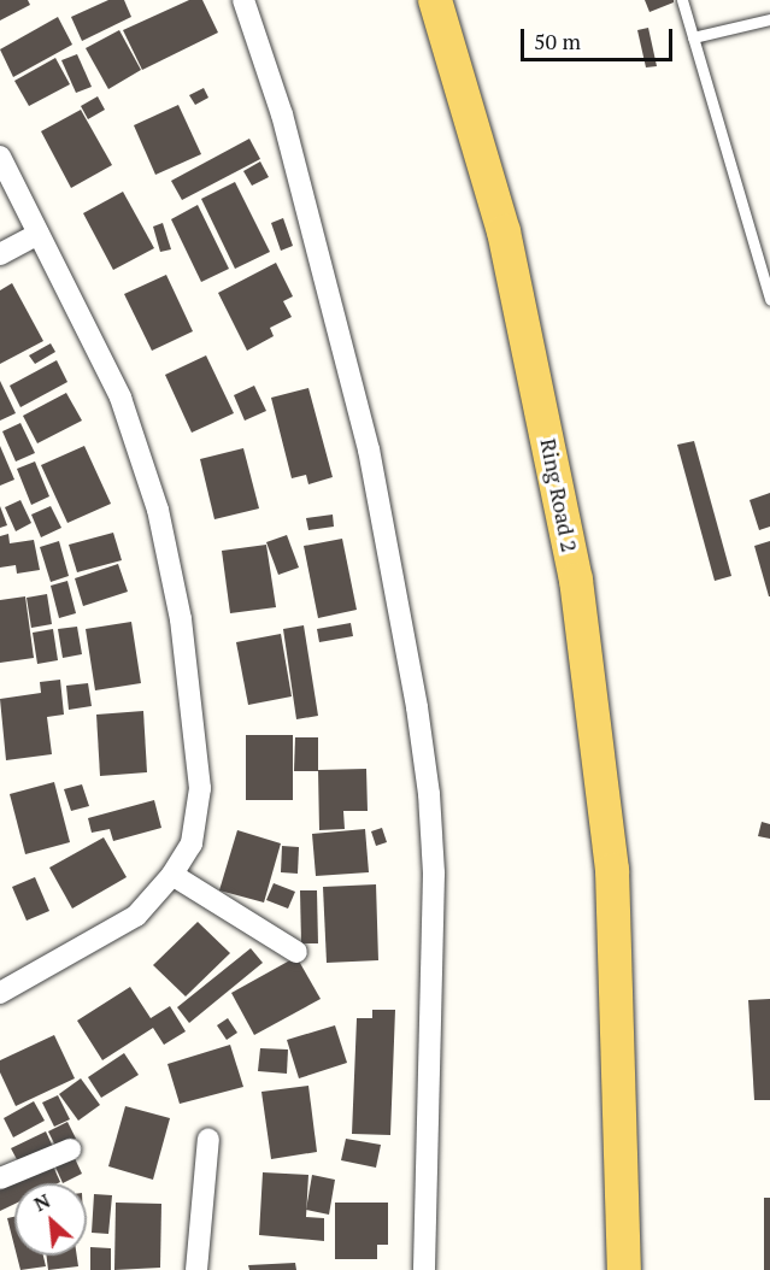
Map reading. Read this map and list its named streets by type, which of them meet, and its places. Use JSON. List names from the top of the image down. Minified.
{"streets":{"main road":["Ring Road 2"]},"scale_bar":"50 m","north":"top left"}
